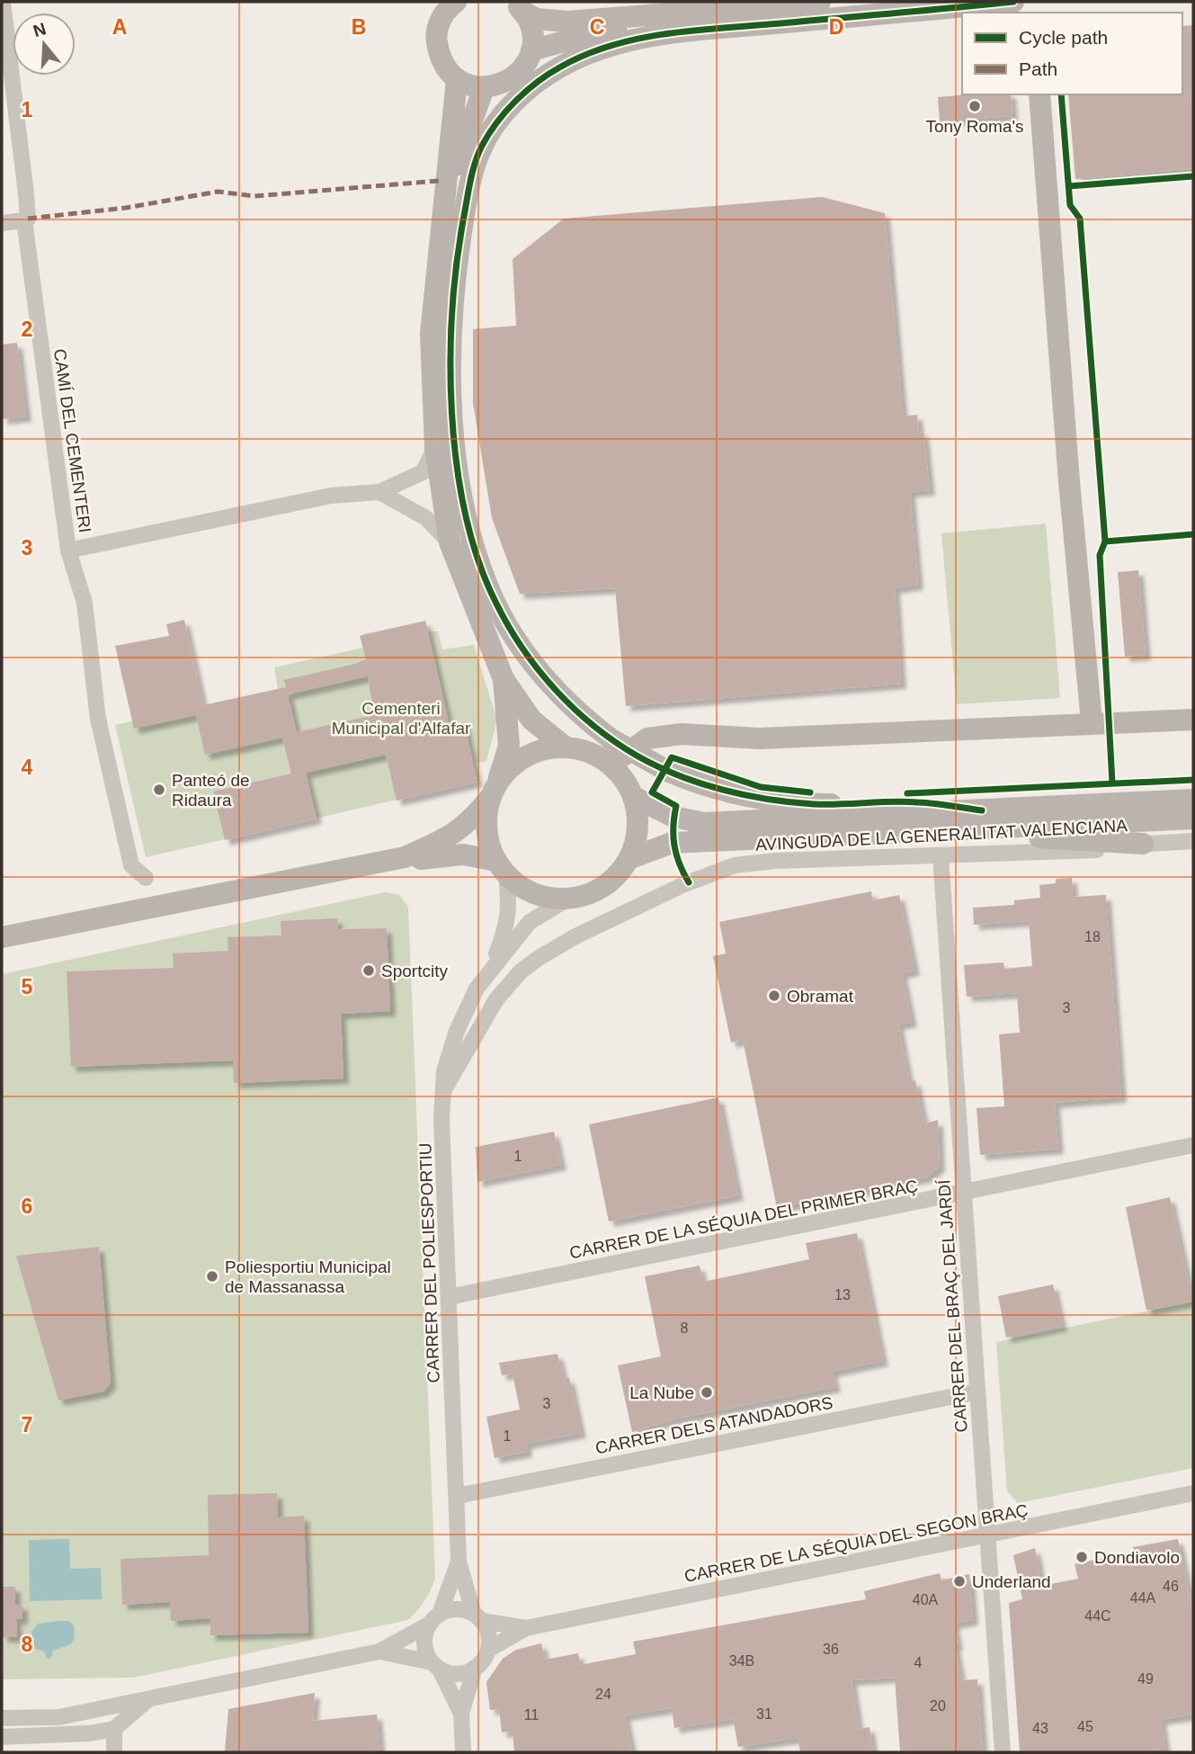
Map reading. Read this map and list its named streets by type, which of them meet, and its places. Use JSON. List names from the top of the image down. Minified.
{"streets":{"street":["CAMÍ DEL CEMENTERI","AVINGUDA DE LA GENERALITAT VALENCIANA","CARRER DE LA SÉQUIA DEL PRIMER BRAÇ","CARRER DEL POLIESPORTIU","CARRER DEL BRAÇ DEL JARDÍ","CARRER DELS ATANDADORS","CARRER DE LA SÉQUIA DEL SEGON BRAÇ"]},"crossings":[["AVINGUDA DE LA GENERALITAT VALENCIANA","CARRER DEL POLIESPORTIU"],["AVINGUDA DE LA GENERALITAT VALENCIANA","CARRER DEL BRAÇ DEL JARDÍ"],["CARRER DE LA SÉQUIA DEL PRIMER BRAÇ","CARRER DEL POLIESPORTIU"],["CARRER DE LA SÉQUIA DEL PRIMER BRAÇ","CARRER DEL BRAÇ DEL JARDÍ"],["CARRER DEL POLIESPORTIU","CARRER DELS ATANDADORS"],["CARRER DEL POLIESPORTIU","CARRER DE LA SÉQUIA DEL SEGON BRAÇ"],["CARRER DEL BRAÇ DEL JARDÍ","CARRER DELS ATANDADORS"],["CARRER DEL BRAÇ DEL JARDÍ","CARRER DE LA SÉQUIA DEL SEGON BRAÇ"]],"parks":["Cementeri Municipal d'Alfafar"],"places":["Tony Roma's","Panteó de Ridaura","Sportcity","Obramat","Poliesportiu Municipal de Massanassa","La Nube","Dondiavolo","Underland"],"house_numbers":["18","3","1","13","8","3","1","46","44A","40A","44C","36","34B","4","49","24","20","31","11","45","43"],"legend":["Cycle path","Path"],"north":"top","grid":{"columns":["A","B","C","D"],"rows":["1","2","3","4","5","6","7","8"]}}
